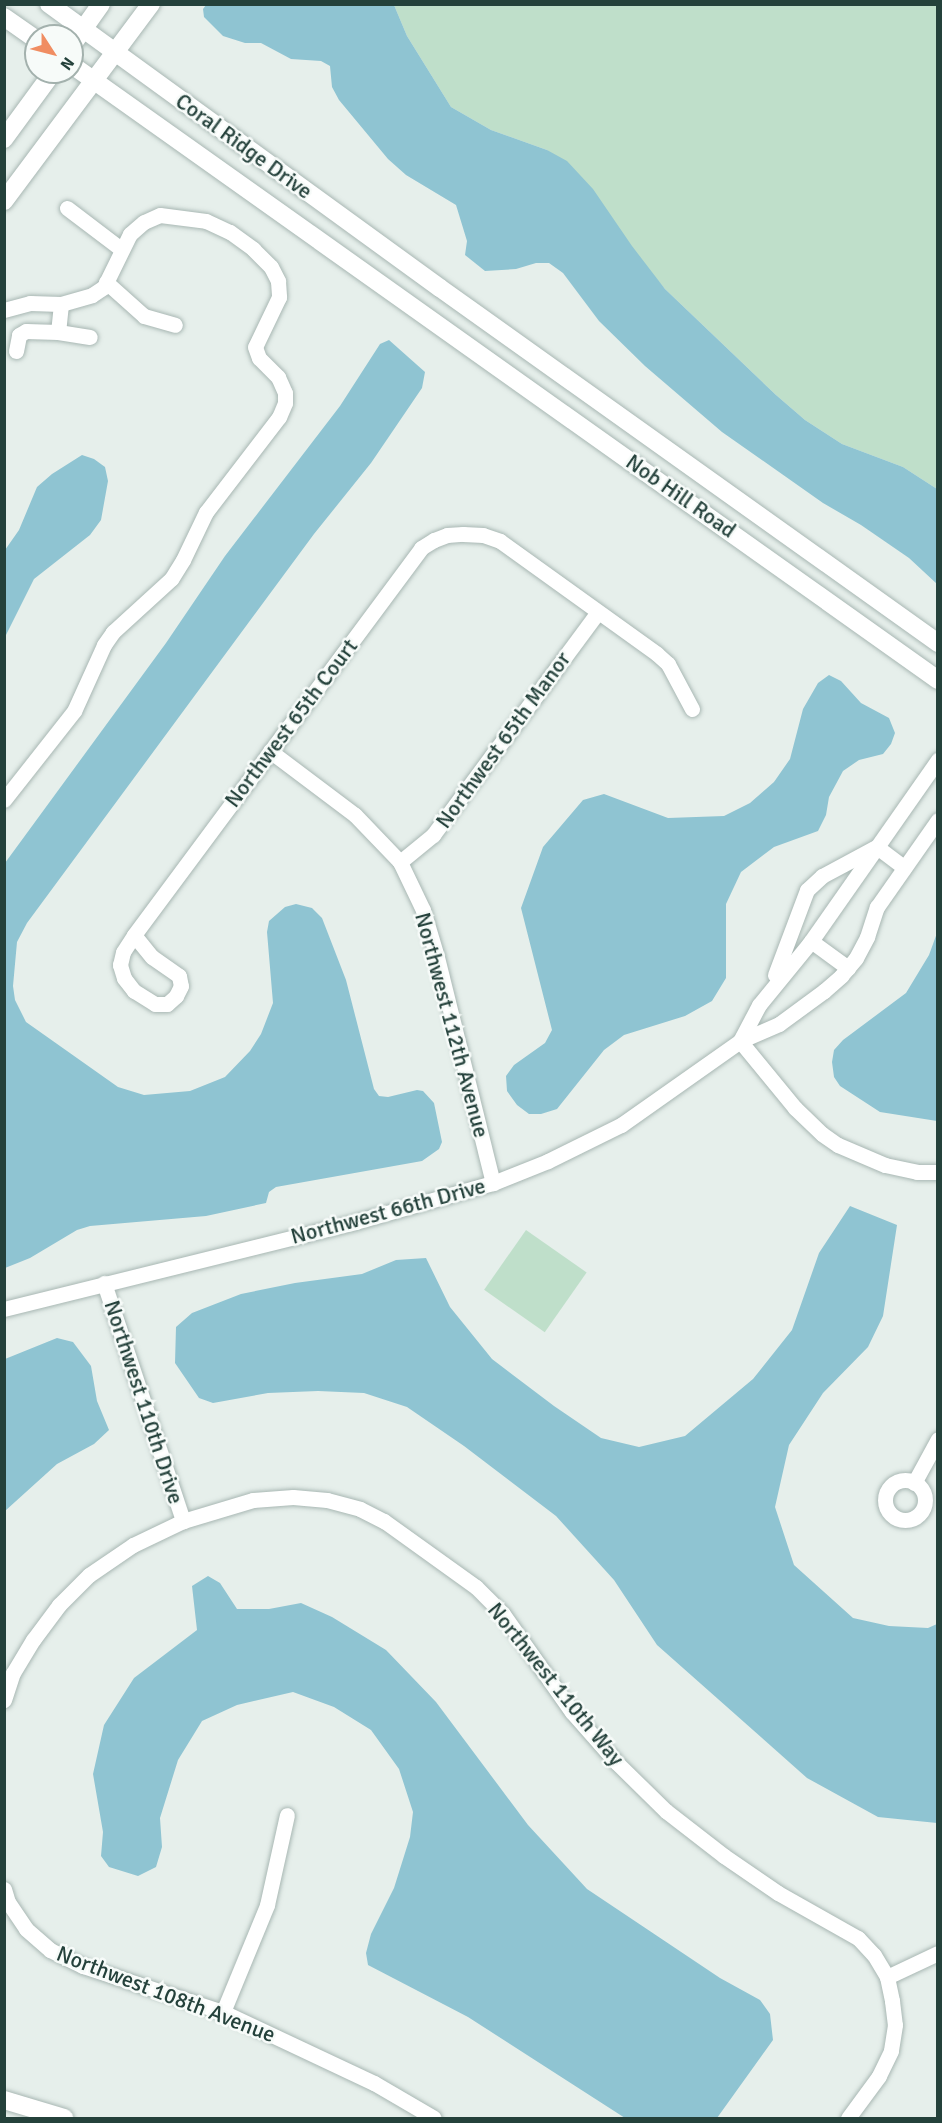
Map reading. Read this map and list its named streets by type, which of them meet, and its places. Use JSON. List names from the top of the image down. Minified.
{"streets":{"main road":["Coral Ridge Drive","Nob Hill Road"],"street":["Northwest 65th Court","Northwest 65th Manor","Northwest 112th Avenue","Northwest 66th Drive","Northwest 110th Drive","Northwest 110th Way","Northwest 108th Avenue"]},"crossings":[["Coral Ridge Drive","Nob Hill Road"],["Northwest 65th Court","Northwest 65th Manor"],["Northwest 65th Court","Northwest 112th Avenue"],["Northwest 65th Manor","Northwest 112th Avenue"],["Northwest 112th Avenue","Northwest 66th Drive"],["Northwest 66th Drive","Northwest 110th Drive"],["Northwest 110th Drive","Northwest 110th Way"]],"north":"bottom right"}
